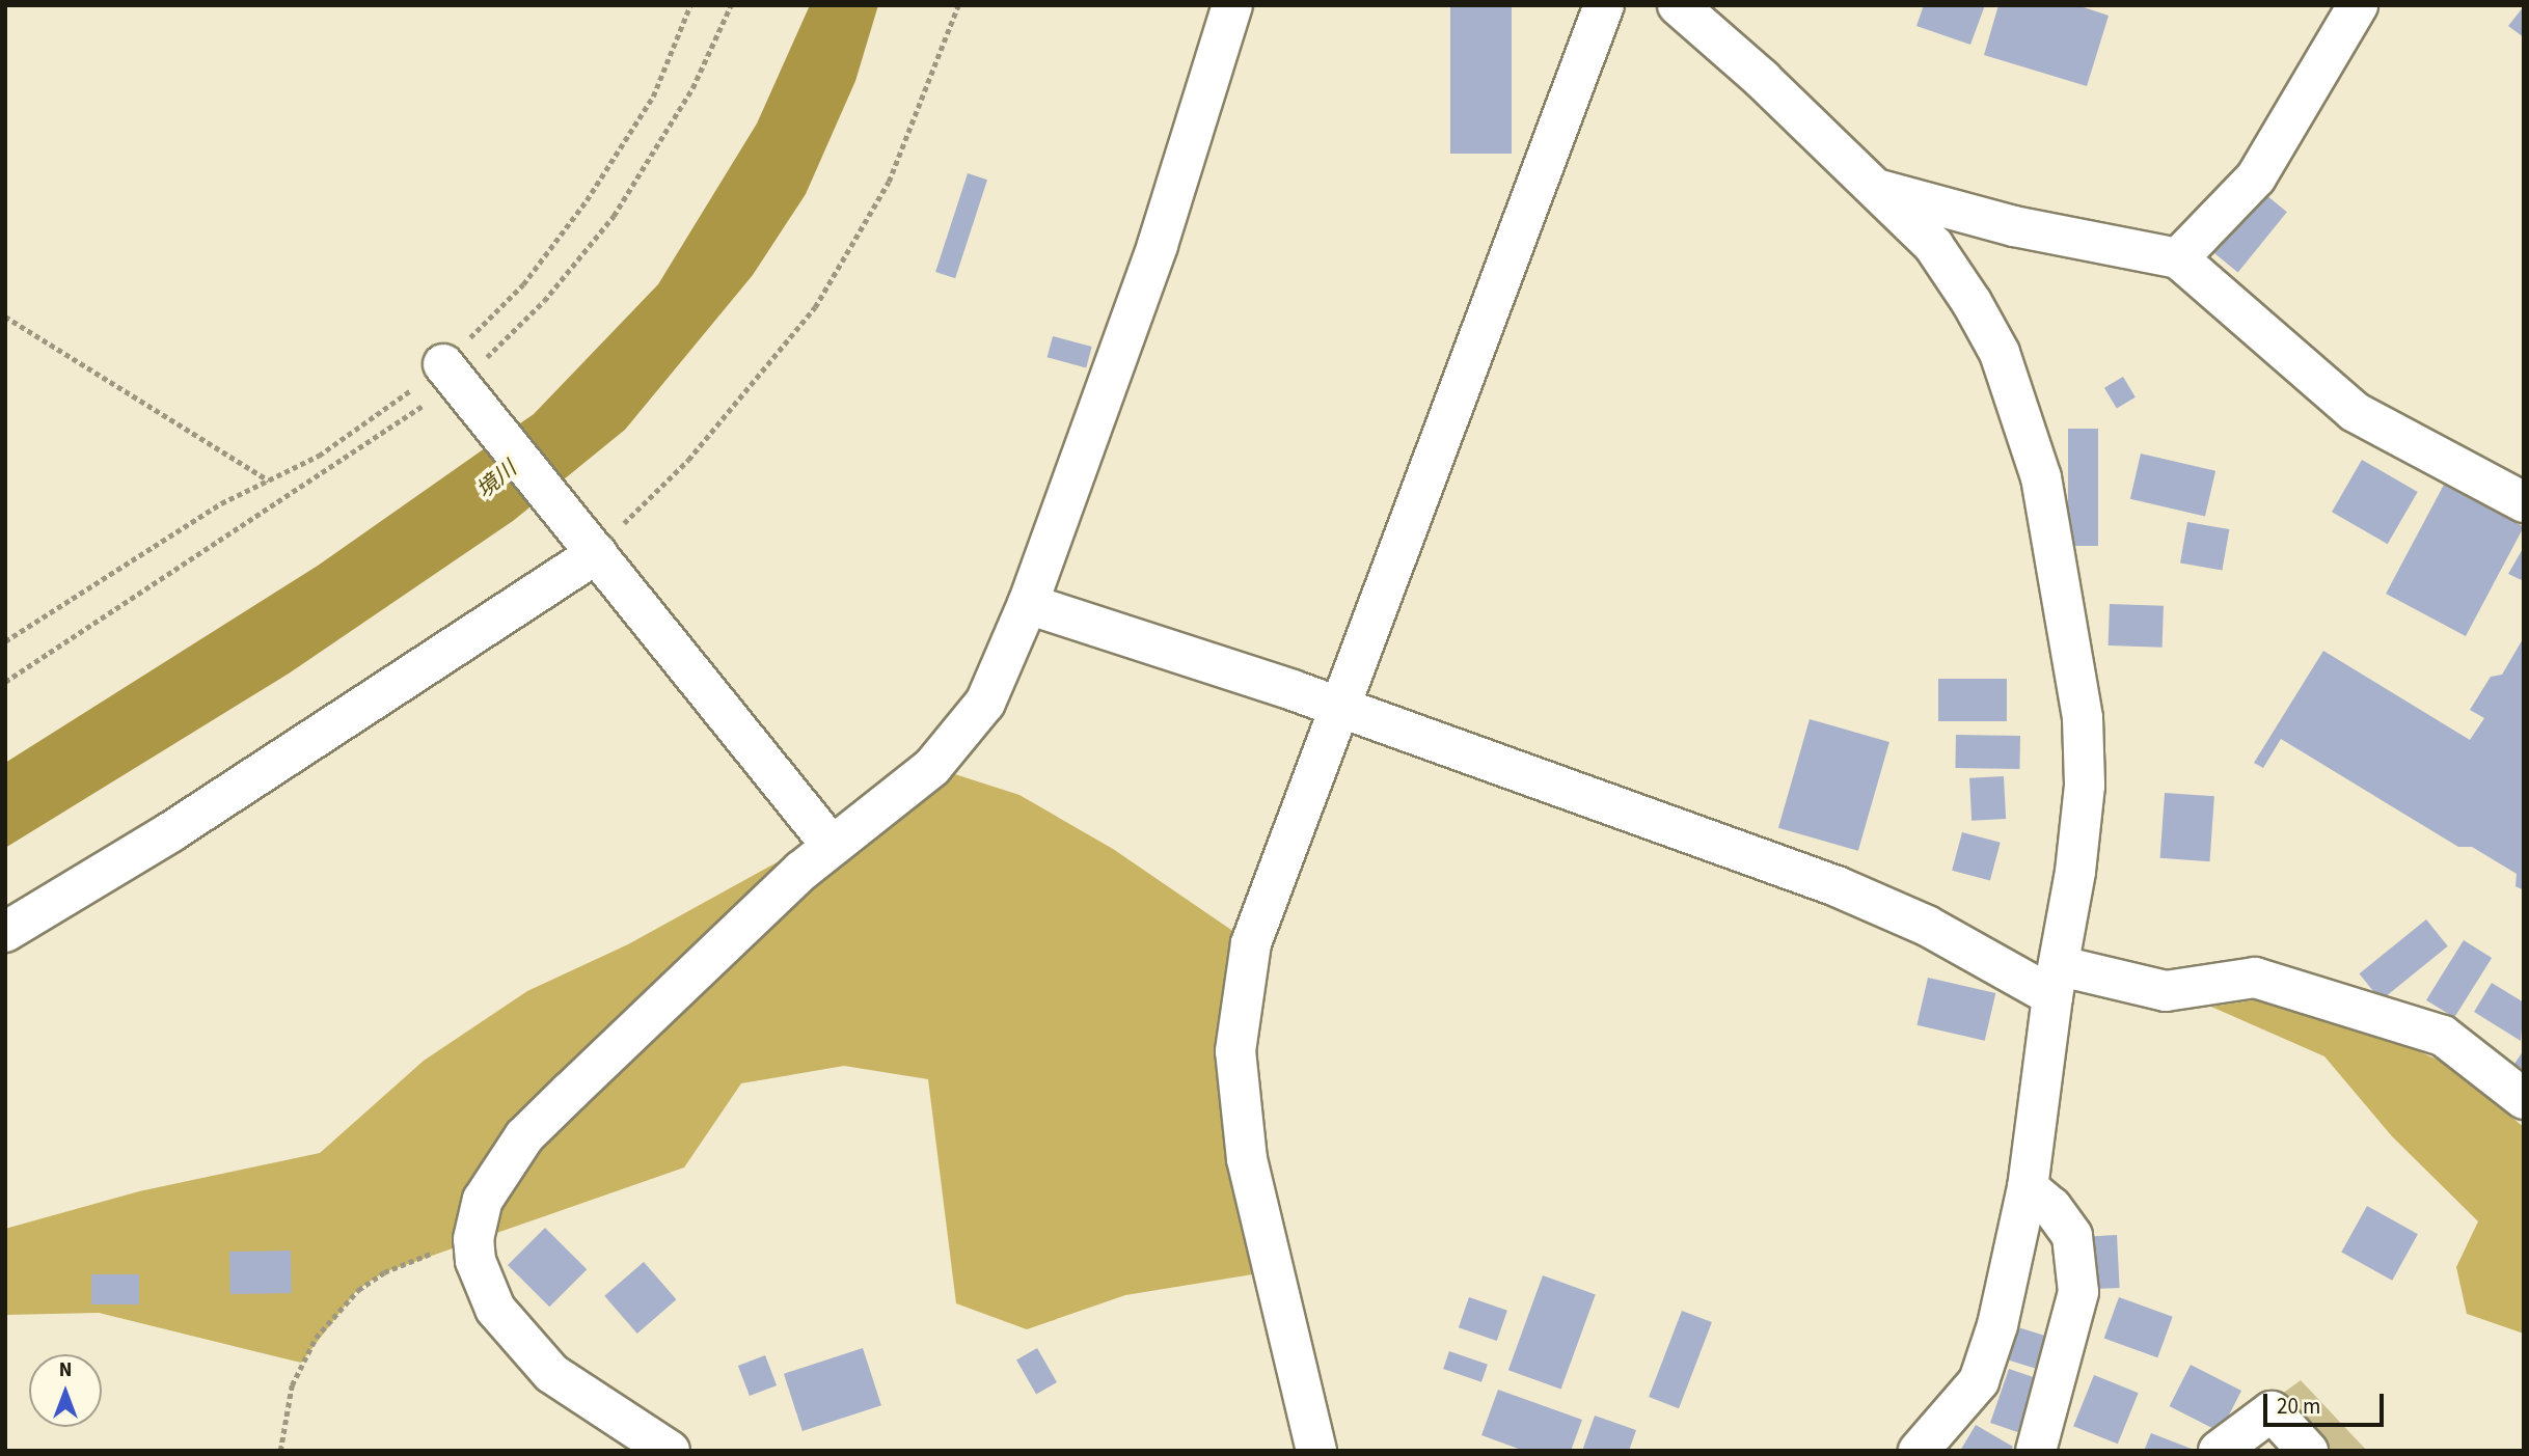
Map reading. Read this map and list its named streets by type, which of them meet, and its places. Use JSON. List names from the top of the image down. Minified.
{"water":["境川"],"scale_bar":"20 m","north":"top"}
